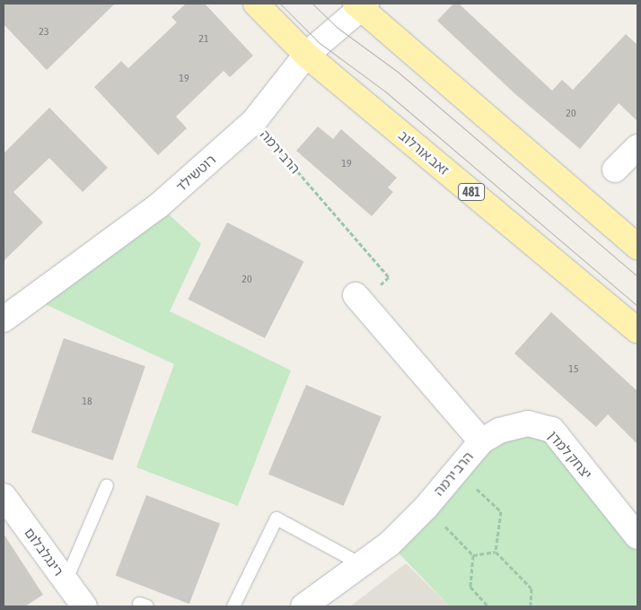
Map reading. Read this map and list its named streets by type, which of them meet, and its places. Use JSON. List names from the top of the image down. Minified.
{"streets":{"main road":["זאב אורלוב","481"],"street":["הרב ירמה","רוטשילד","יצחק למדן","רינגלבלום"]},"crossings":[["הרב ירמה","רוטשילד"],["הרב ירמה","יצחק למדן"],["זאב אורלוב","רוטשילד"]],"house_numbers":["23","21","19","20","19","20","15","18"]}
